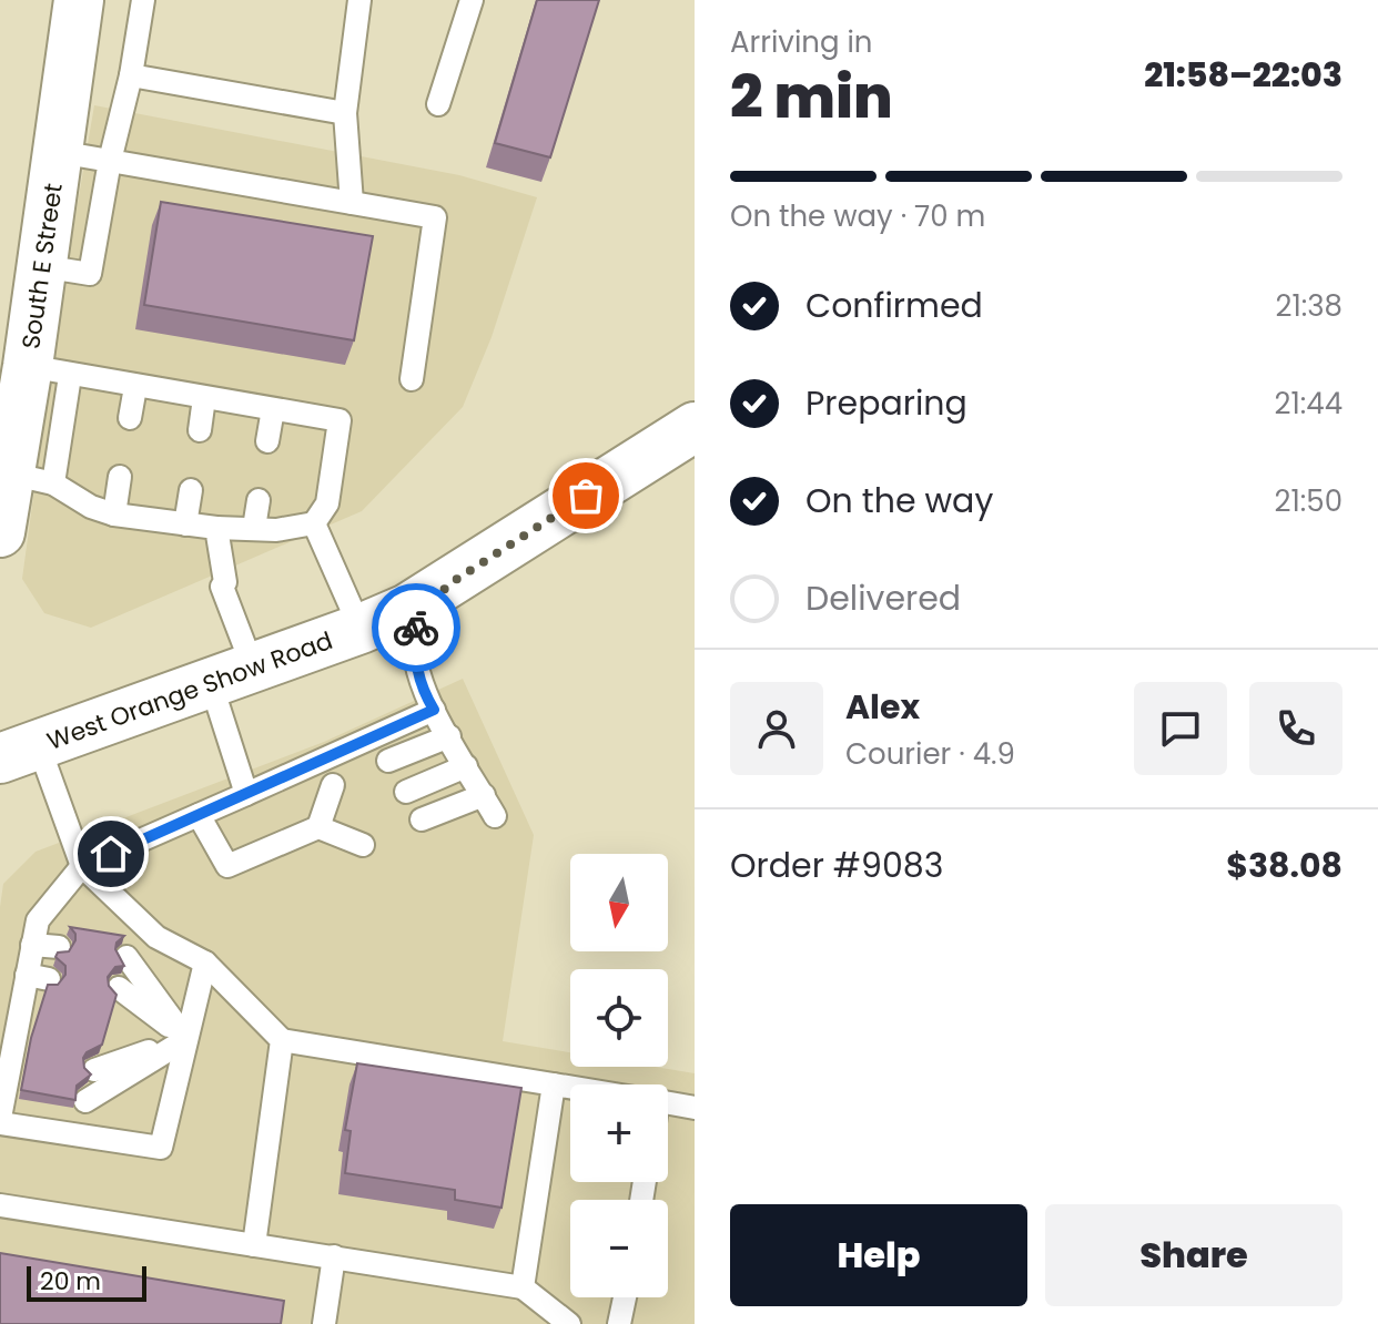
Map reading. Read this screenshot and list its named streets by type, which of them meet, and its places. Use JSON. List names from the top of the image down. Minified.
{"streets":{"main road":["South E Street","West Orange Show Road"]},"scale_bar":"20 m","north":"bottom","page":{"heading":["2 min","Arriving in","21:58–22:03"],"panel":["Alex","Courier · 4.9","Order #9083","$38.08"],"bar":"On the way · 70 m","list":[["Confirmed","21:38"],["Preparing","21:44"],["On the way","21:50"],"Delivered"],"map_buttons":["+","−"],"buttons":["Help","Share"],"scale":"20 m"}}
